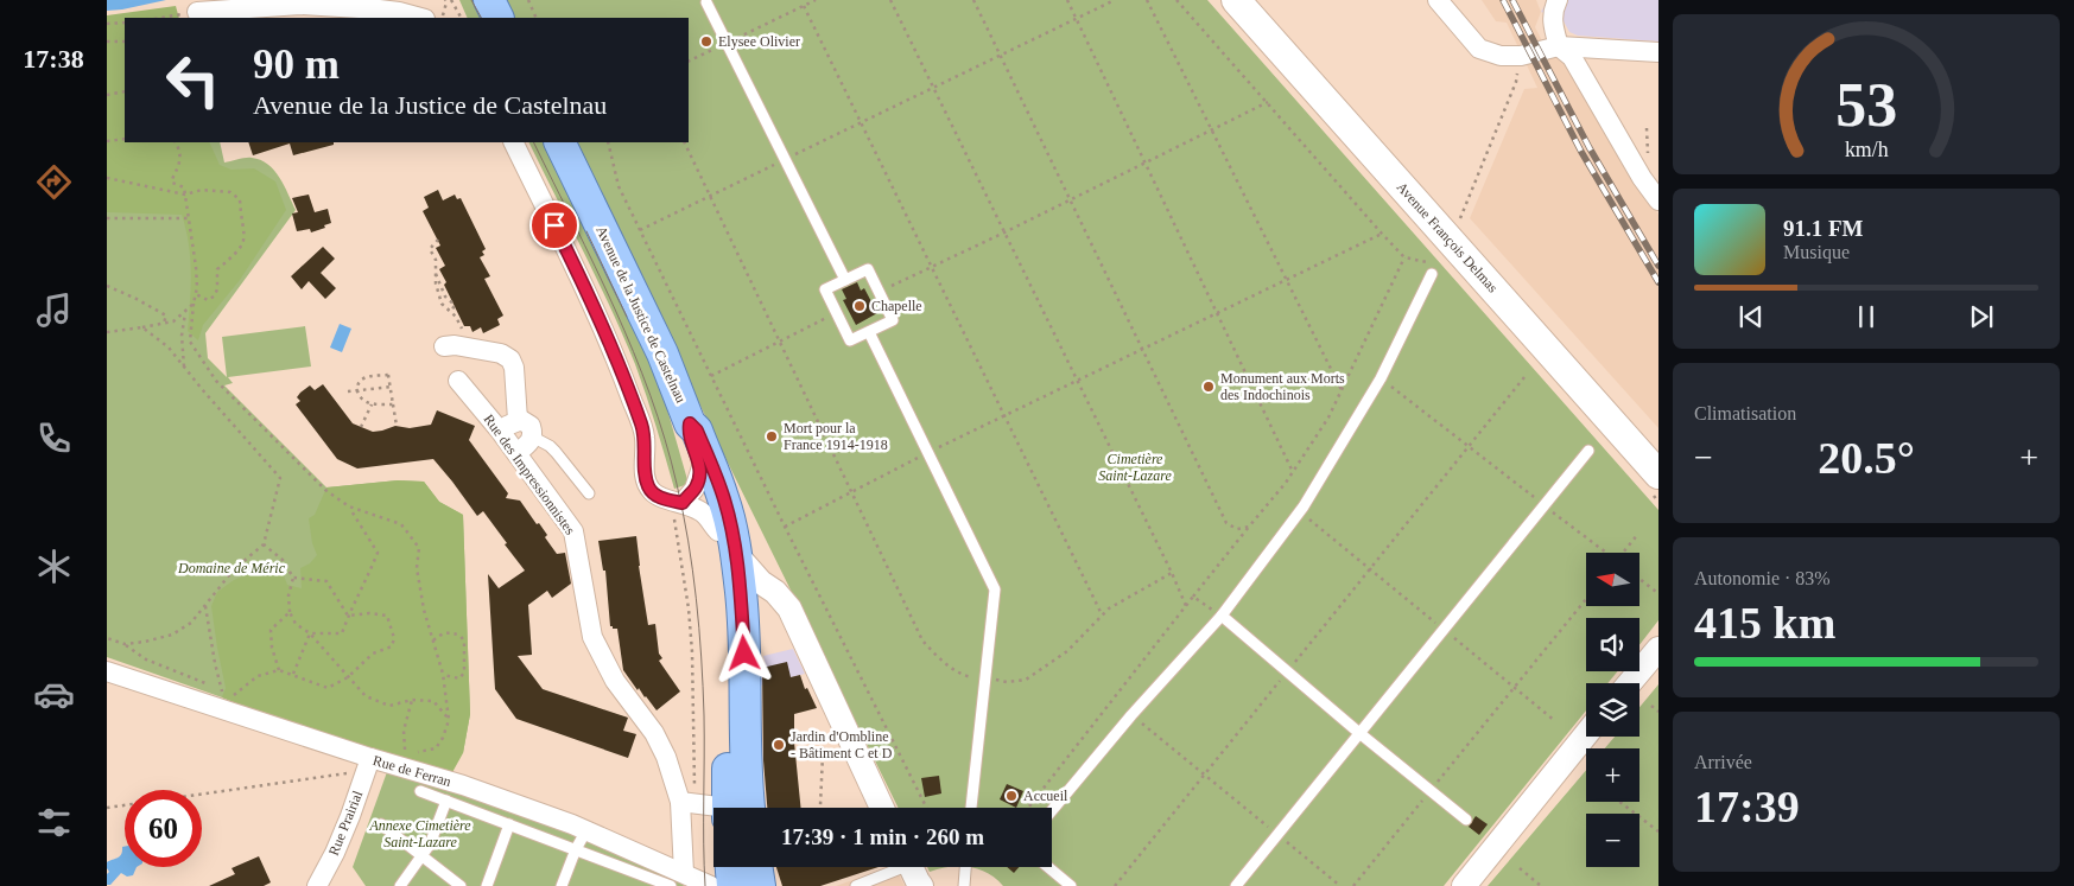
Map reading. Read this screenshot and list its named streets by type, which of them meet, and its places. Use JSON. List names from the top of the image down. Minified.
{"streets":{"main road":["Avenue François Delmas","Avenue de la Justice de Castelnau"],"street":["Rue des Impressionnistes","Rue de Ferran","Rue Prairial"]},"crossings":[["Rue des Impressionnistes","Rue de Ferran"],["Rue de Ferran","Rue Prairial"]],"parks":["Cimetière Saint-Lazare","Domaine de Méric","Annexe Cimetière Saint-Lazare"],"places":["Elysee Olivier","Chapelle","Monument aux Morts des Indochinois","Mort pour la France 1914-1918","Jardin d'Ombline - Bâtiment C et D","Accueil"],"north":"left","page":{"tabs":"17:38","turn":["90 m","Avenue de la Justice de Castelnau"],"song":["91.1 FM","Musique"],"tile":["Climatisation",["Autonomie · 83%","415 km"],["Arrivée","17:39"]],"heat":["−","20.5°","+"],"map_buttons":["+","−"],"limit":"60","trip":"17:39 · 1 min · 260 m","gauge":["53","km/h"]}}
